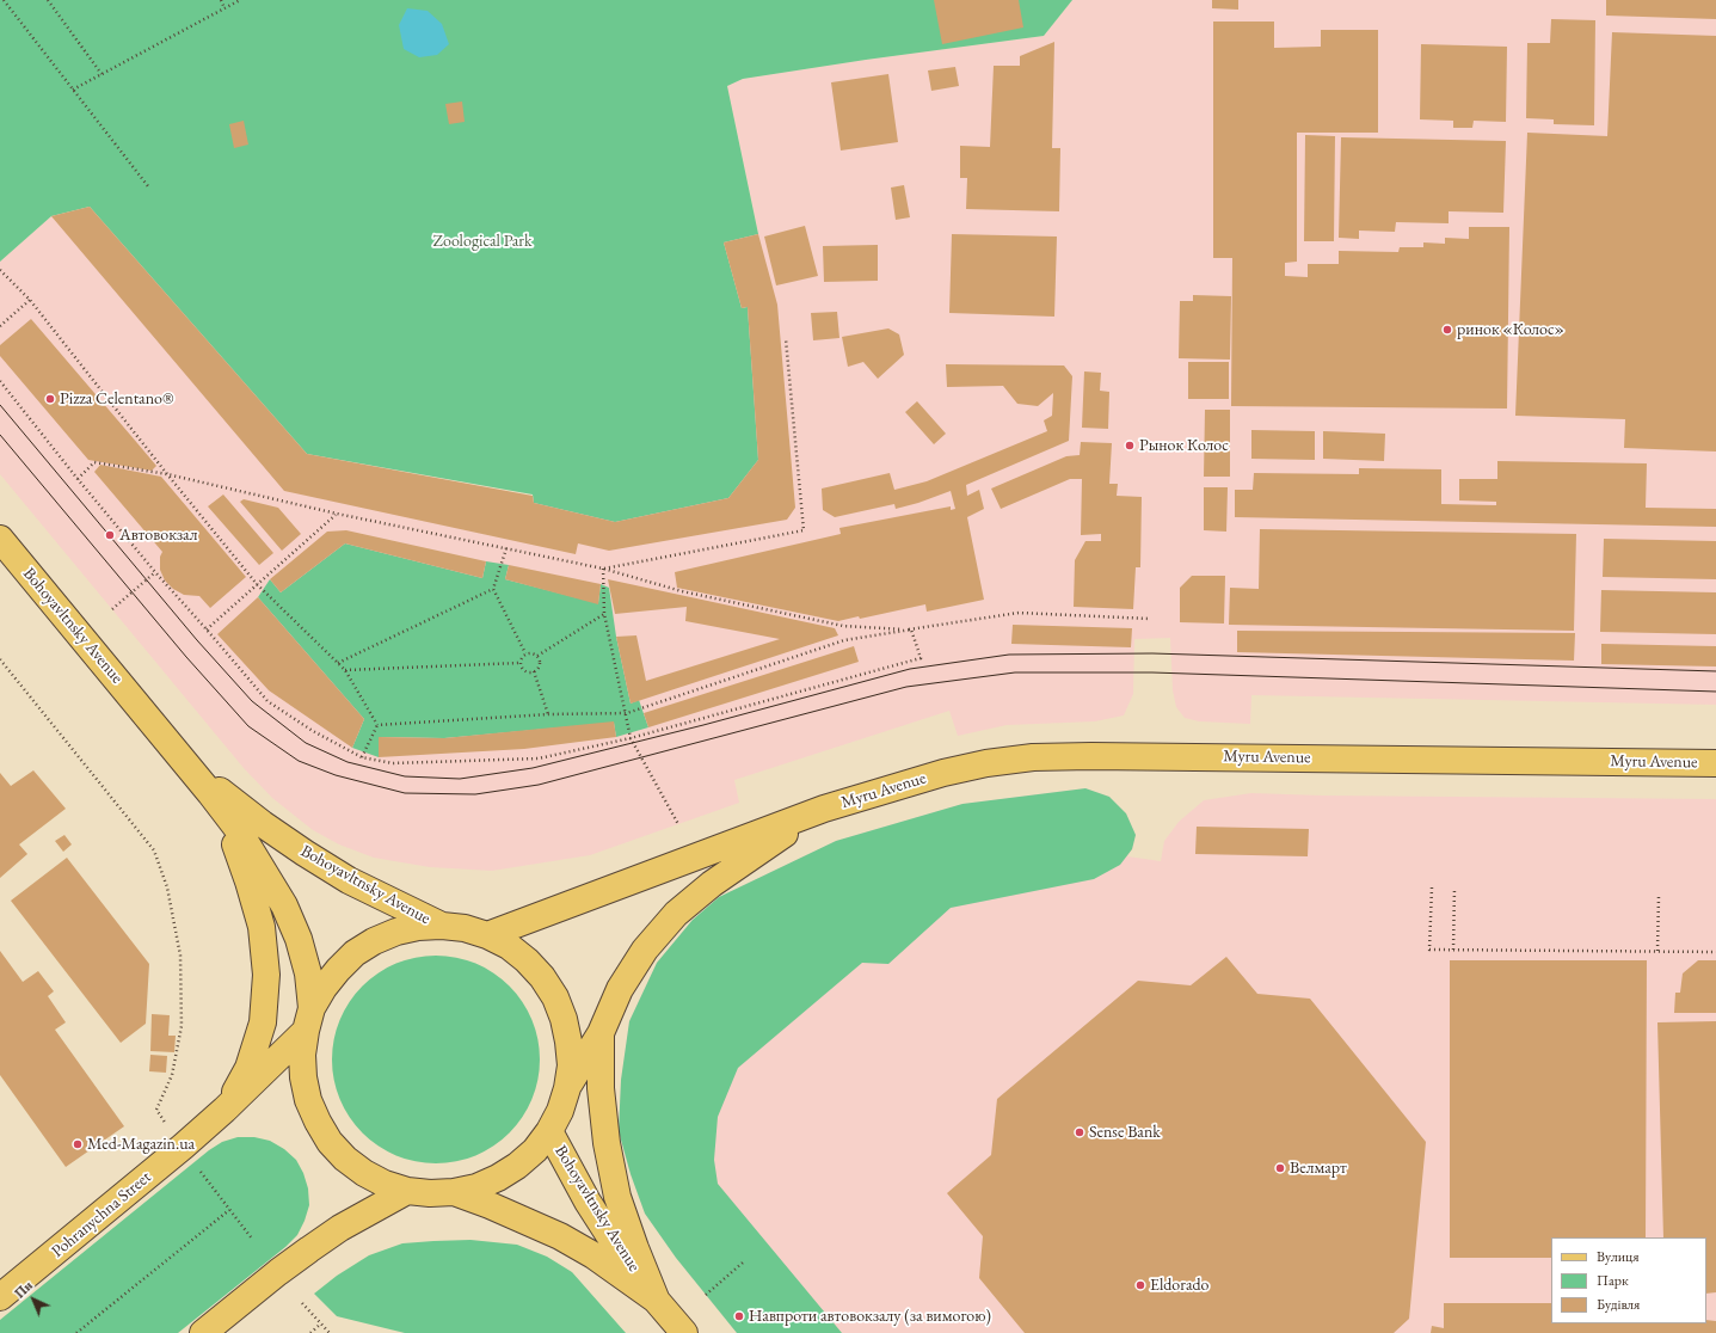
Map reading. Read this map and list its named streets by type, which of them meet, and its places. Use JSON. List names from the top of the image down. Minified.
{"streets":{"main road":["Bohoyavltnsky Avenue","Myru Avenue","Pohranychna Street"]},"crossings":[["Bohoyavltnsky Avenue","Myru Avenue"],["Bohoyavltnsky Avenue","Pohranychna Street"]],"parks":["Zoological Park"],"places":["ринок «Колос»","Pizza Celentano®","Рынок Колос","Автовокзал","Sense Bank","Med-Magazin.ua","Велмарт","Eldorado","Навпроти автовокзалу (за вимогою)"],"legend":["Вулиця","Парк","Будівля"],"north":"top left"}
